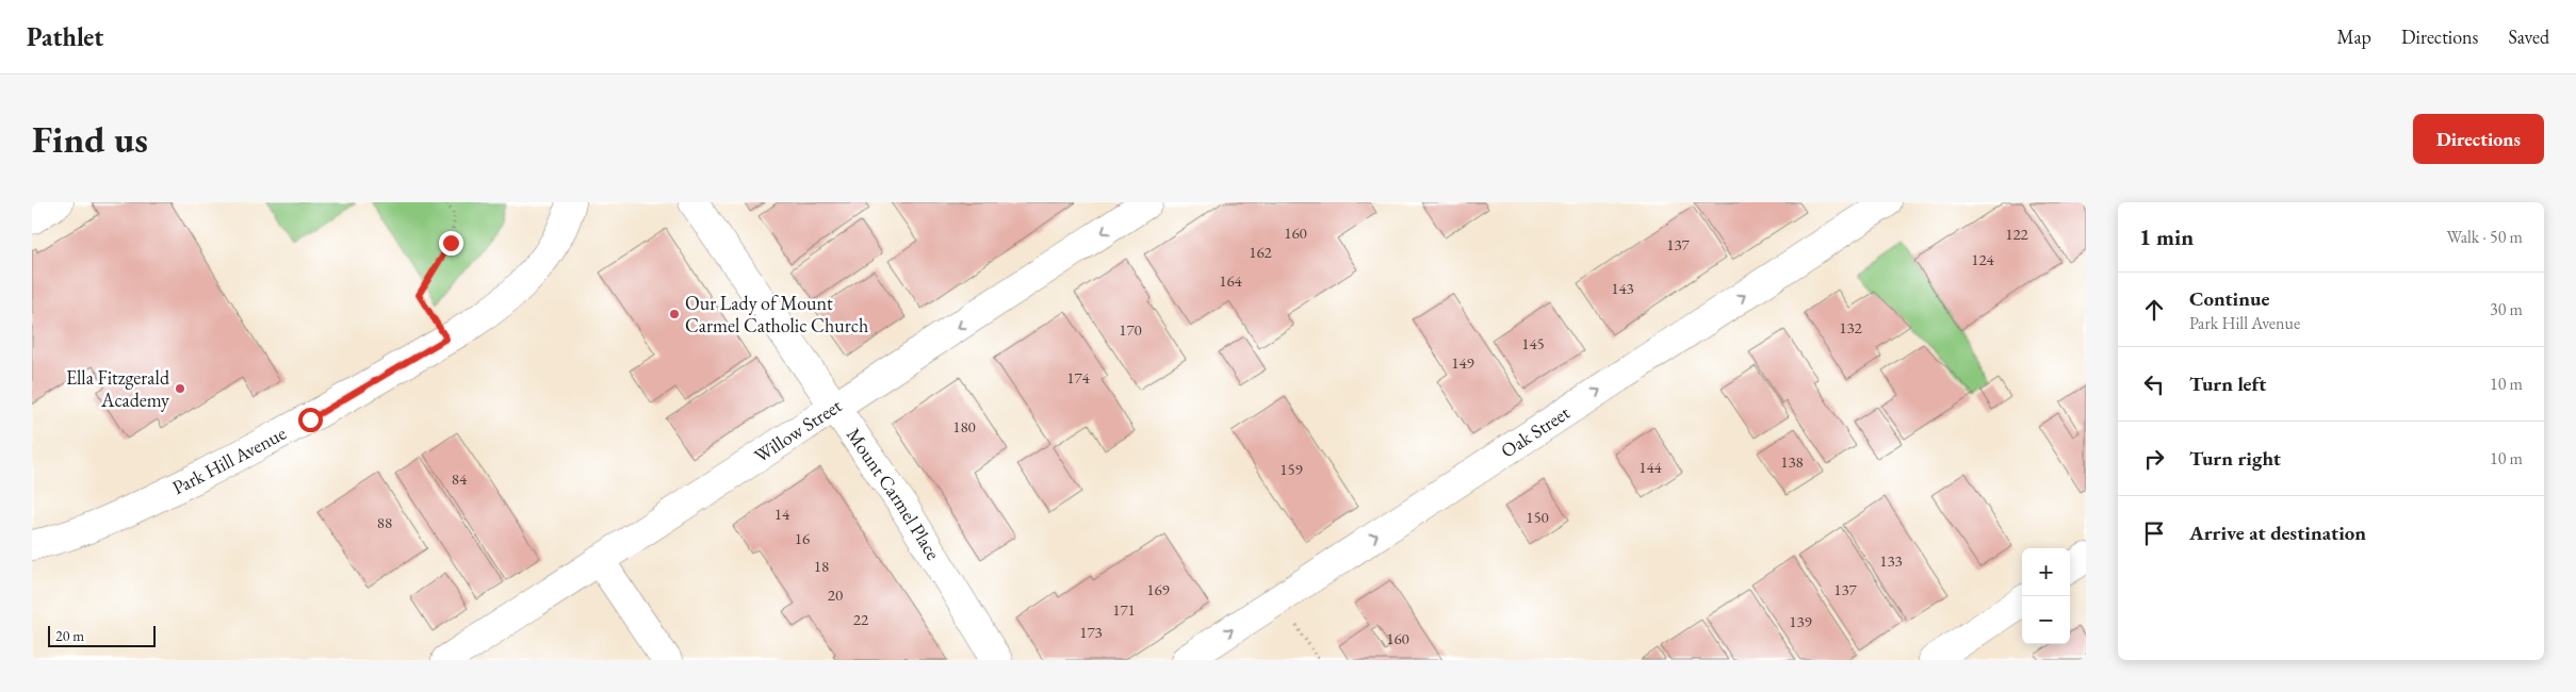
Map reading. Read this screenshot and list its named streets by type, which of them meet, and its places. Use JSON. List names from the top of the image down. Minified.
{"streets":{"street":["Oak Street","Willow Street","Park Hill Avenue","Mount Carmel Place"]},"crossings":[["Willow Street","Mount Carmel Place"]],"one_way":["Oak Street","Willow Street"],"places":["Our Lady of Mount Carmel Catholic Church","Ella Fitzgerald Academy"],"house_numbers":["160","122","137","162","124","164","143","132","170","145","149","174","180","138","144","159","84","14","150","88","16","133","18","169","137","20","171","22","139","173","160"],"scale_bar":"20 m","page":{"header":"Pathlet","nav":["Map","Directions","Saved"],"buttons":"Directions","title":"Find us","heading":["1 min","Walk · 50 m"],"list":[["Continue","Park Hill Avenue","30 m"],["Turn left","10 m"],["Turn right","10 m"],"Arrive at destination"],"map_buttons":["+","−"],"scale":"20 m"}}
